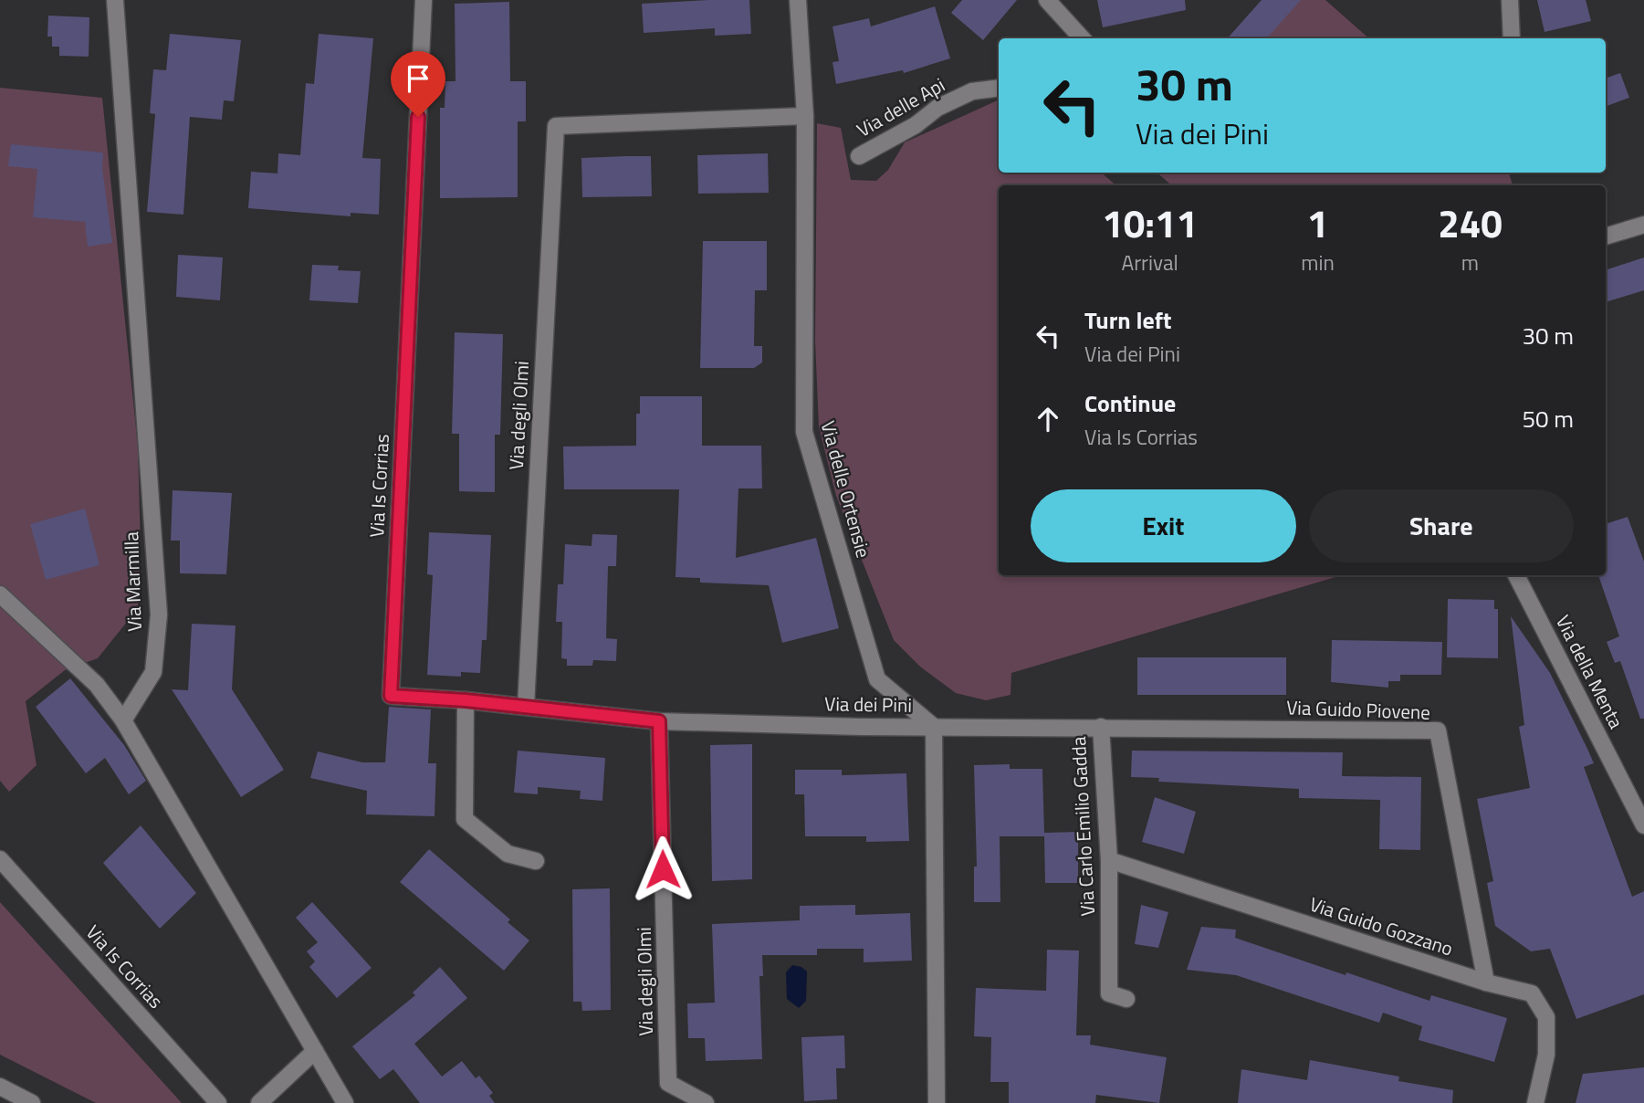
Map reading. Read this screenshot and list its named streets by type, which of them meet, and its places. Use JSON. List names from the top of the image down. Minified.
{"streets":{"street":["Via delle Api","Via degli Olmi","Via Is Corrias","Via delle Ortensie","Via Marmilla","Via della Menta","Via dei Pini","Via Guido Piovene","Via Carlo Emilio Gadda","Via Guido Gozzano"]},"crossings":[["Via degli Olmi","Via delle Ortensie"],["Via degli Olmi","Via dei Pini"],["Via Is Corrias","Via dei Pini"],["Via delle Ortensie","Via dei Pini"],["Via delle Ortensie","Via Carlo Emilio Gadda"],["Via dei Pini","Via Carlo Emilio Gadda"],["Via Guido Piovene","Via Carlo Emilio Gadda"],["Via Guido Piovene","Via Guido Gozzano"],["Via Carlo Emilio Gadda","Via Guido Gozzano"]],"page":{"turn":["30 m","Via dei Pini"],"eta":["10:11","Arrival","1","min","240","m"],"list":[{"name":"Turn left","note":"Via dei Pini","value":"30 m"},{"name":"Continue","note":"Via Is Corrias","value":"50 m"}],"buttons":["Exit","Share"]}}
